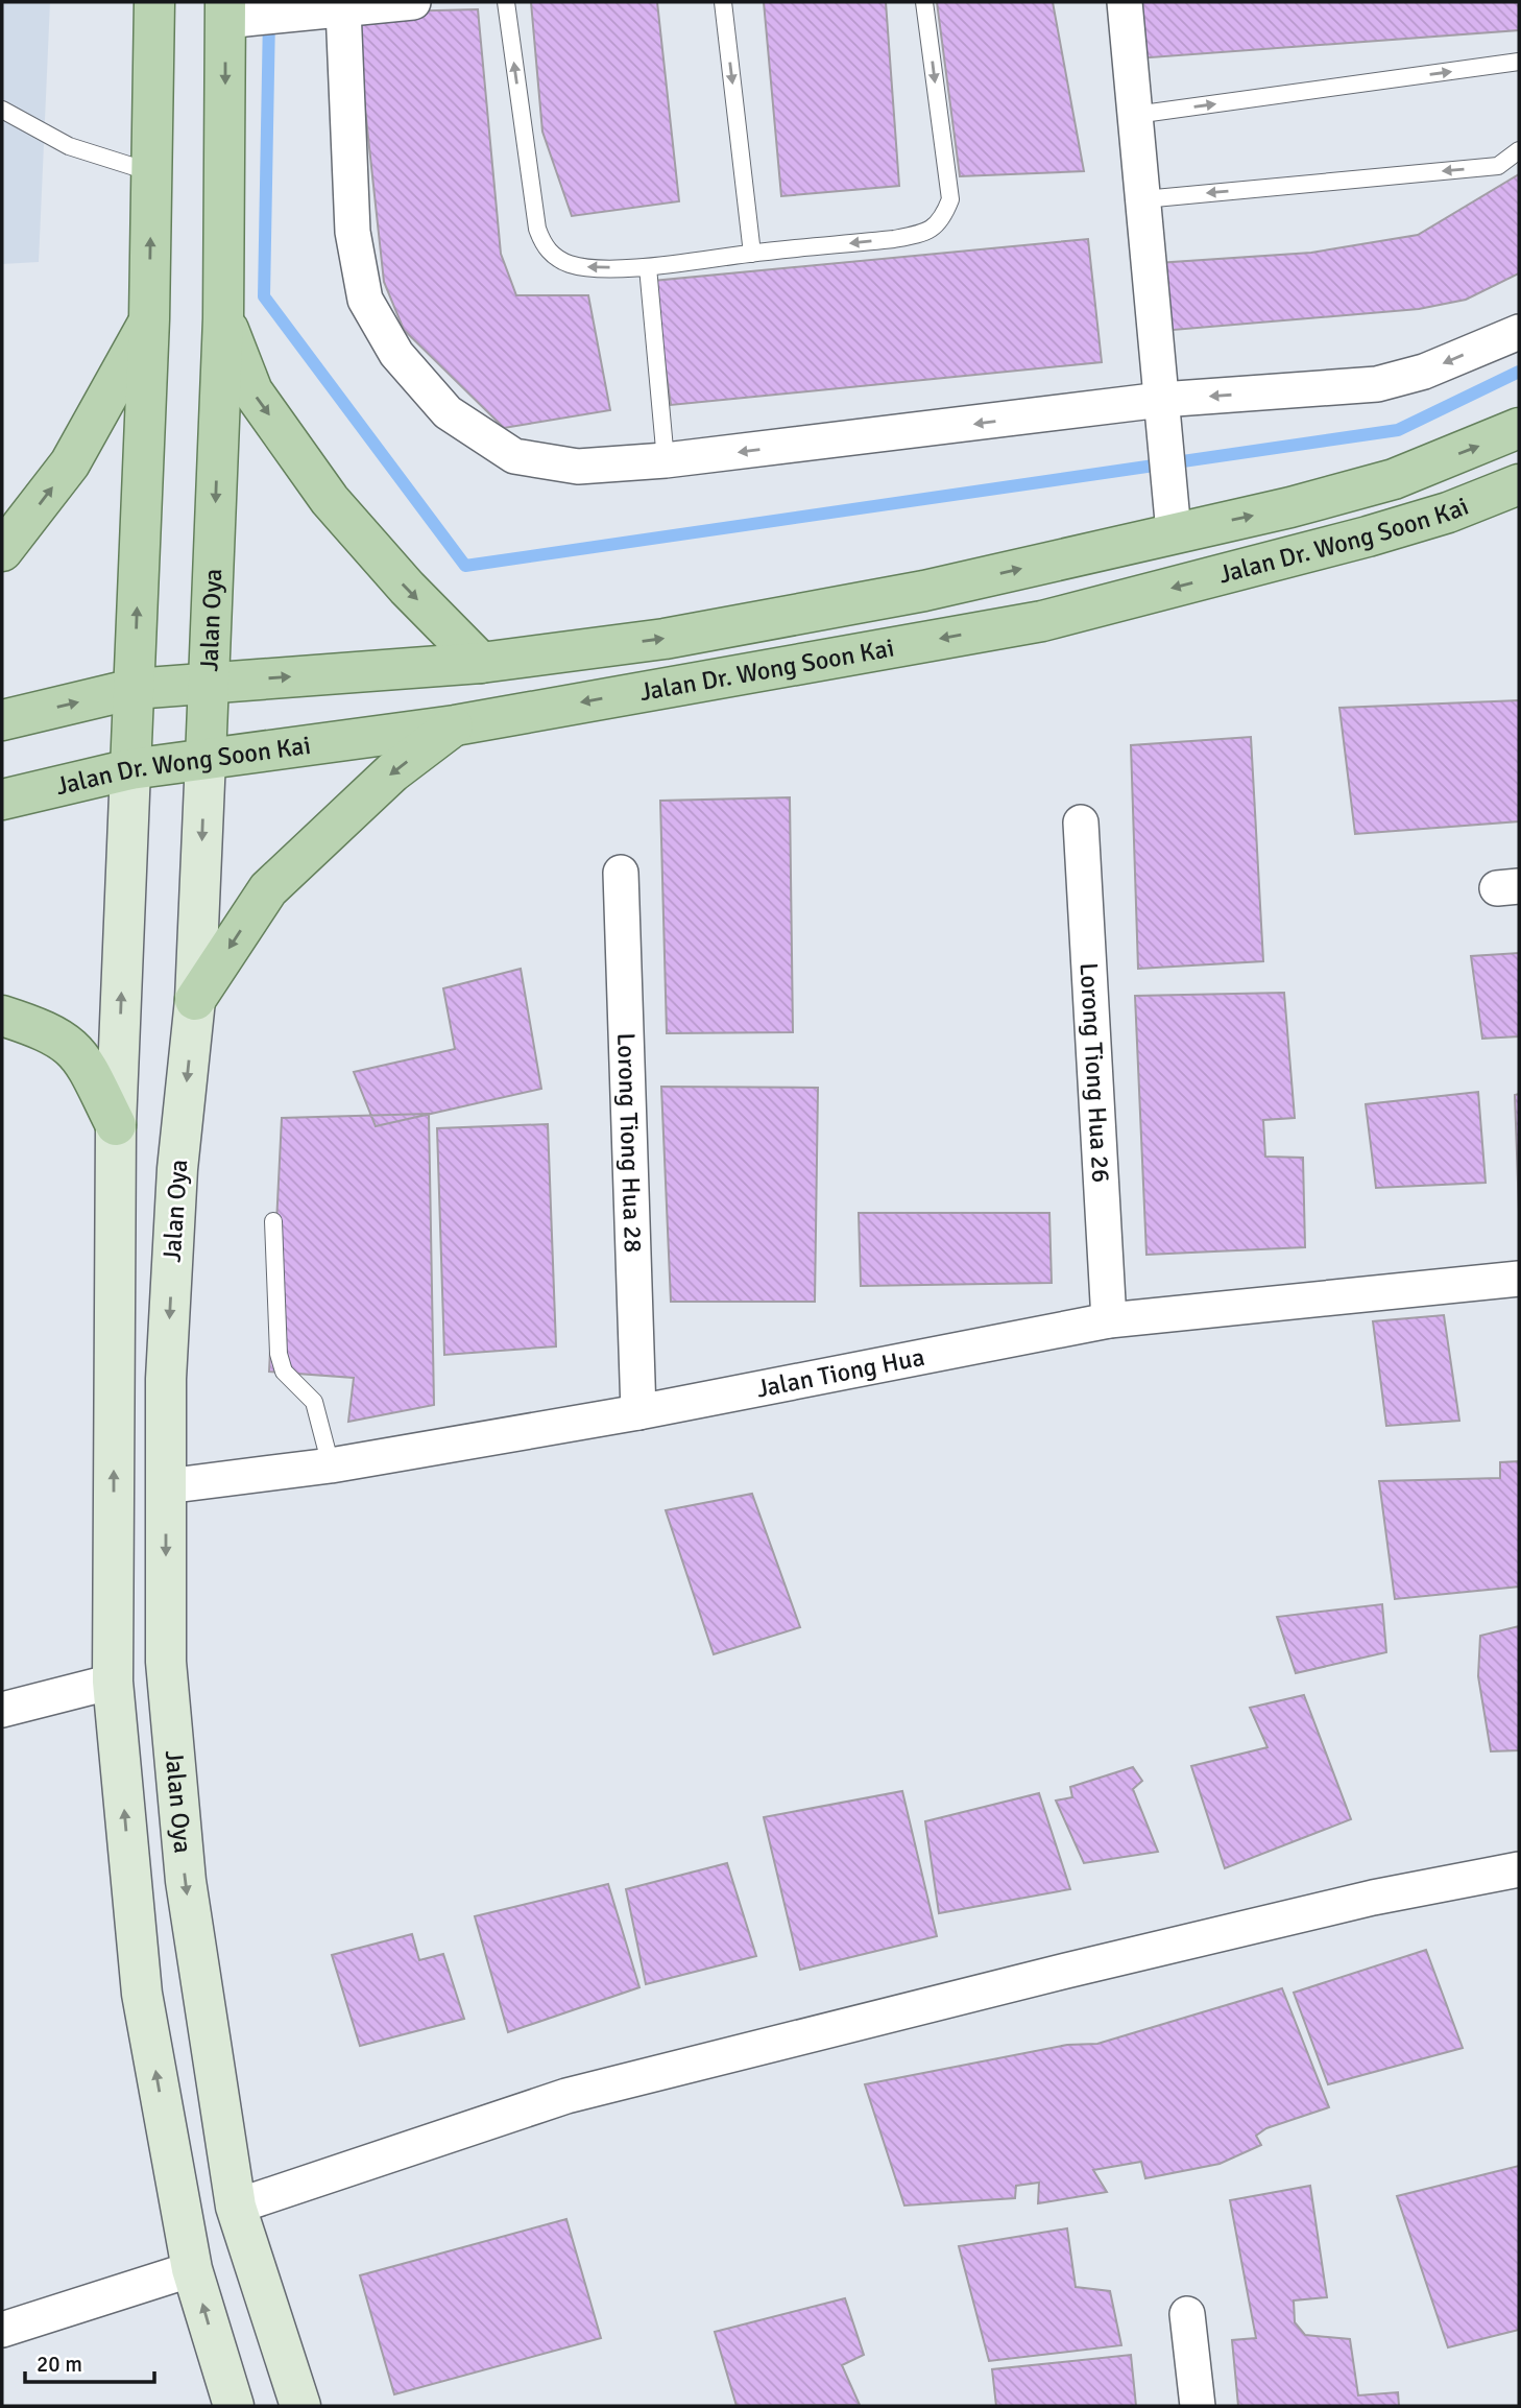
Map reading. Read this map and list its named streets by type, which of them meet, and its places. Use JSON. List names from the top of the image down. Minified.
{"streets":{"main road":["Jalan Dr. Wong Soon Kai","Jalan Oya"],"street":["Lorong Tiong Hua 26","Lorong Tiong Hua 28","Jalan Tiong Hua"]},"crossings":[["Jalan Dr. Wong Soon Kai","Jalan Oya"],["Jalan Oya","Jalan Tiong Hua"],["Lorong Tiong Hua 26","Jalan Tiong Hua"],["Lorong Tiong Hua 28","Jalan Tiong Hua"]],"scale_bar":"20 m"}
